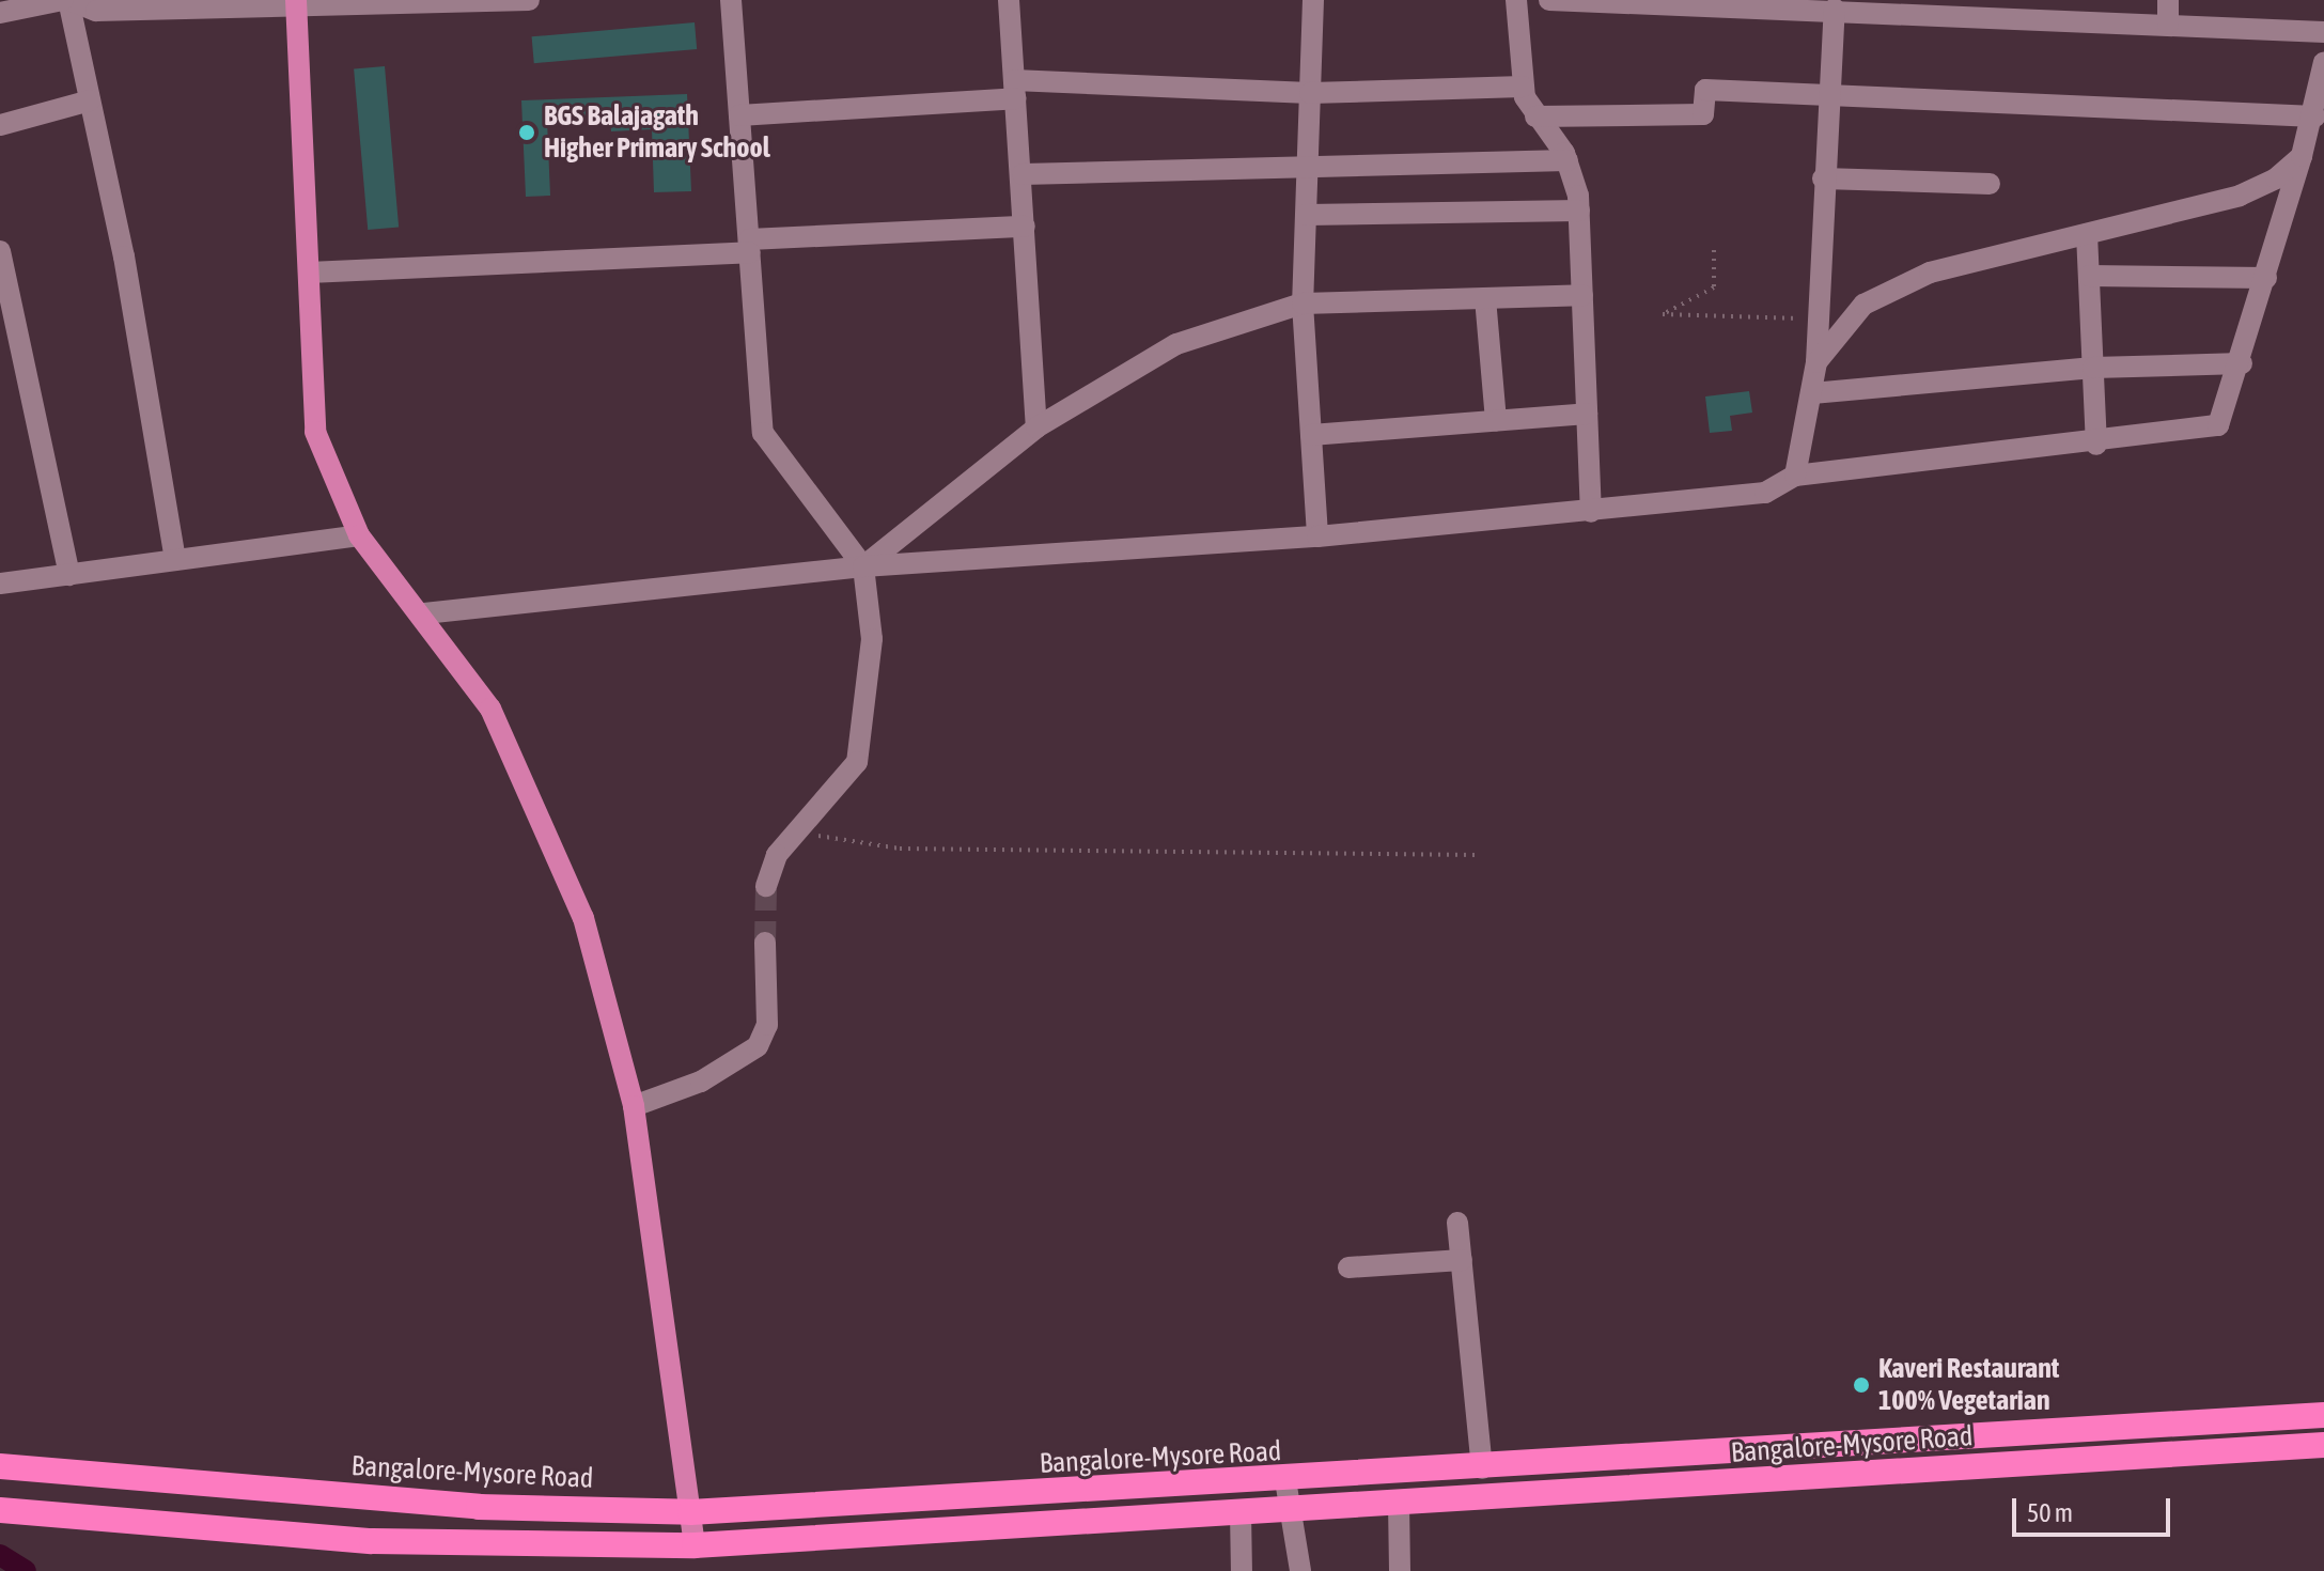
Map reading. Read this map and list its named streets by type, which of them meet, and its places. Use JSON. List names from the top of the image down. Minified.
{"streets":{"highway":["Bangalore-Mysore Road"]},"places":["BGS Balajagath Higher Primary School","Kaveri Restaurant 100% Vegetarian"],"scale_bar":"50 m"}
